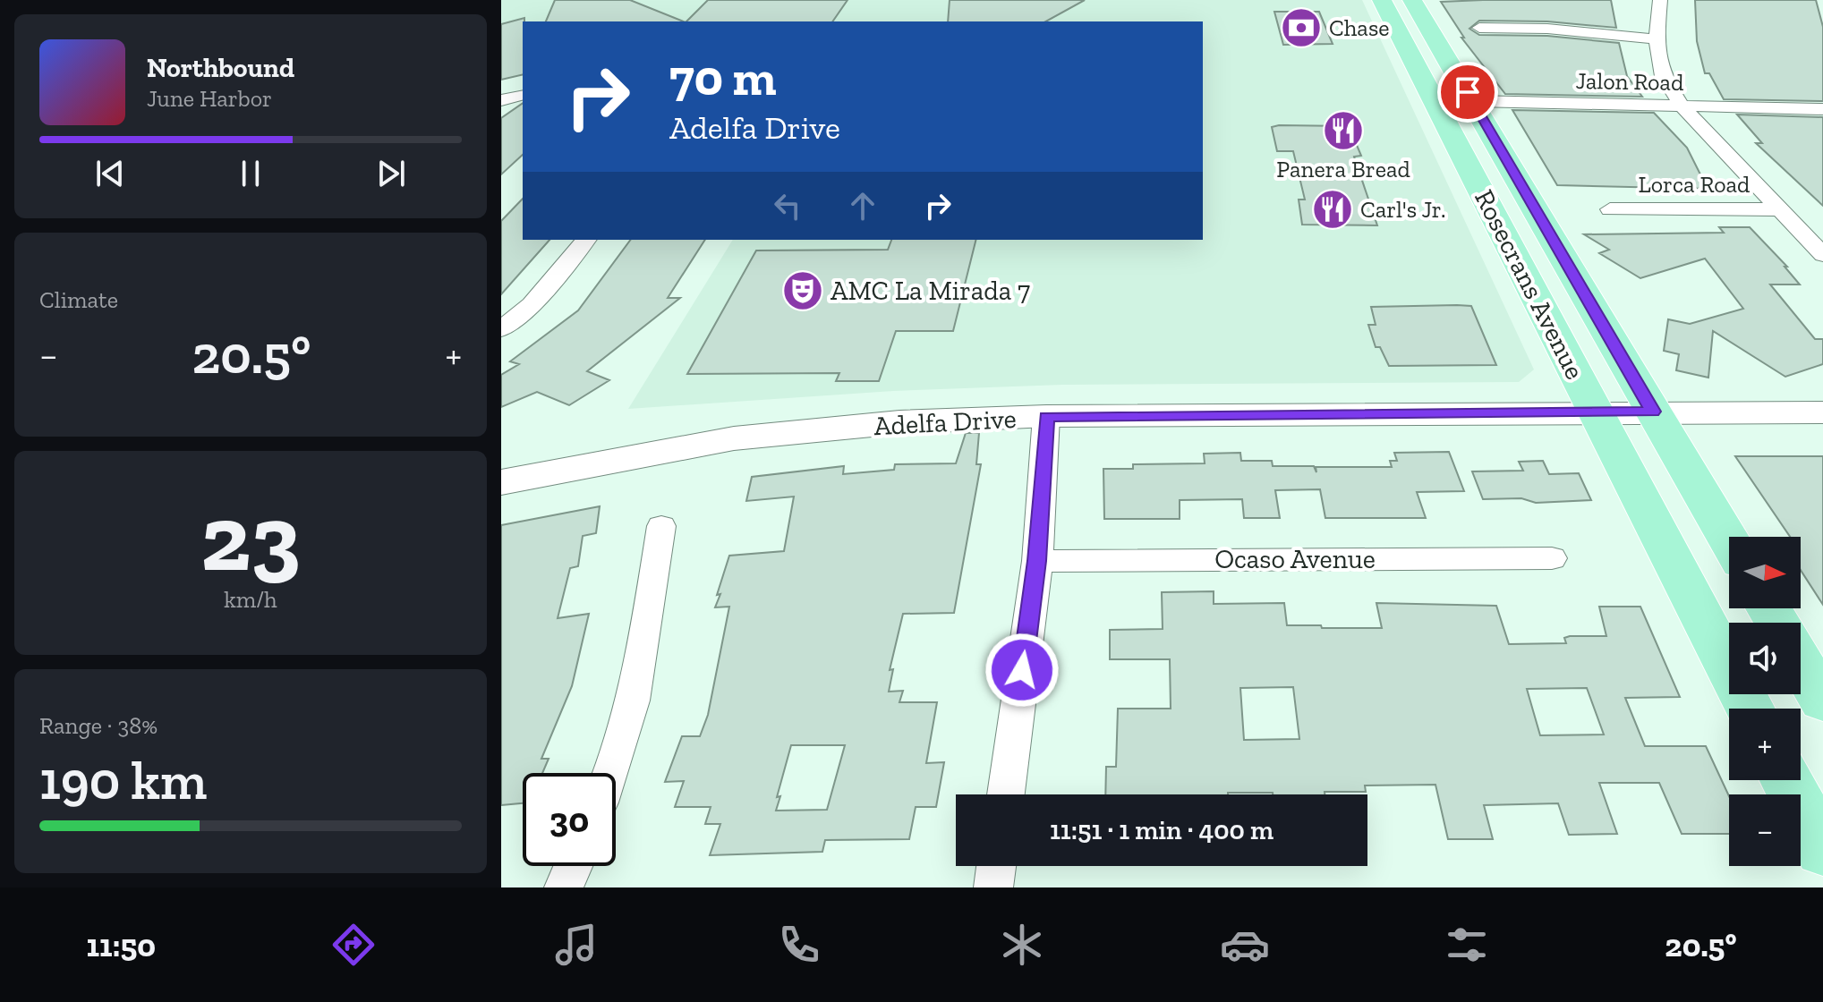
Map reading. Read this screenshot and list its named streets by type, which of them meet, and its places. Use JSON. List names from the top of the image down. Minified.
{"streets":{"main road":["Rosecrans Avenue"],"street":["Jalon Road","Lorca Road","Adelfa Drive","Ocaso Avenue"]},"crossings":[["Jalon Road","Rosecrans Avenue"],["Rosecrans Avenue","Adelfa Drive"]],"places":{"bank":["Chase"],"restaurant":["Panera Bread","Carl's Jr."],"theatre":["AMC La Mirada 7"]},"north":"right","page":{"turn":["70 m","Adelfa Drive"],"song":["Northbound","June Harbor"],"tile":["Climate",["23","km/h"],["Range · 38%","190 km"]],"heat":["−","20.5°","+"],"map_buttons":["+","−"],"limit":"30","trip":"11:51 · 1 min · 400 m","tabs":["11:50","20.5°"]}}
